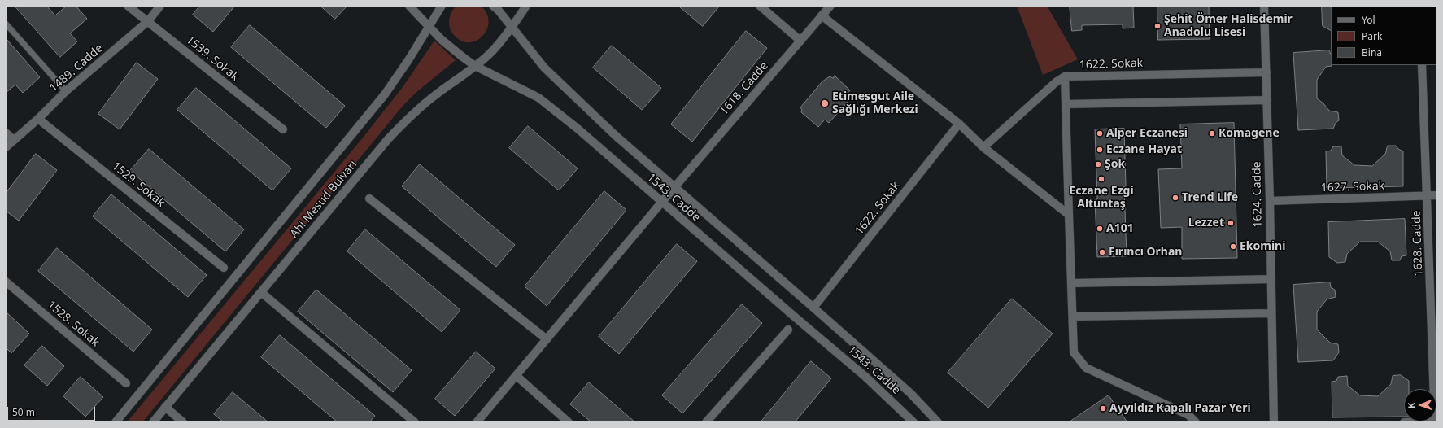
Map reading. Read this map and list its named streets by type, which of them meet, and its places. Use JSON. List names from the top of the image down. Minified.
{"streets":{"street":["1539. Sokak","1622. Sokak","1489. Cadde","1618. Cadde","1529. Sokak","1627. Sokak","1624. Cadde","1543. Cadde","Ahi Mesud Bulvarı","1628. Cadde","1528. Sokak"]},"crossings":[["1539. Sokak","1489. Cadde"],["1622. Sokak","1624. Cadde"],["1622. Sokak","1543. Cadde"],["1489. Cadde","1529. Sokak"],["1618. Cadde","1543. Cadde"],["1627. Sokak","1624. Cadde"],["1627. Sokak","1628. Cadde"],["1543. Cadde","Ahi Mesud Bulvarı"]],"places":["Şehit Ömer Halisdemir Anadolu Lisesi","Etimesgut Aile Sağlığı Merkezi","Alper Eczanesi","Komagene","Eczane Hayat","Şok","Eczane Ezgi Altuntaş","Trend Life","Lezzet","A101","Ekomini","Fırıncı Orhan","Ayyıldız Kapalı Pazar Yeri"],"legend":["Yol","Park","Bina"],"scale_bar":"50 m","north":"left"}
